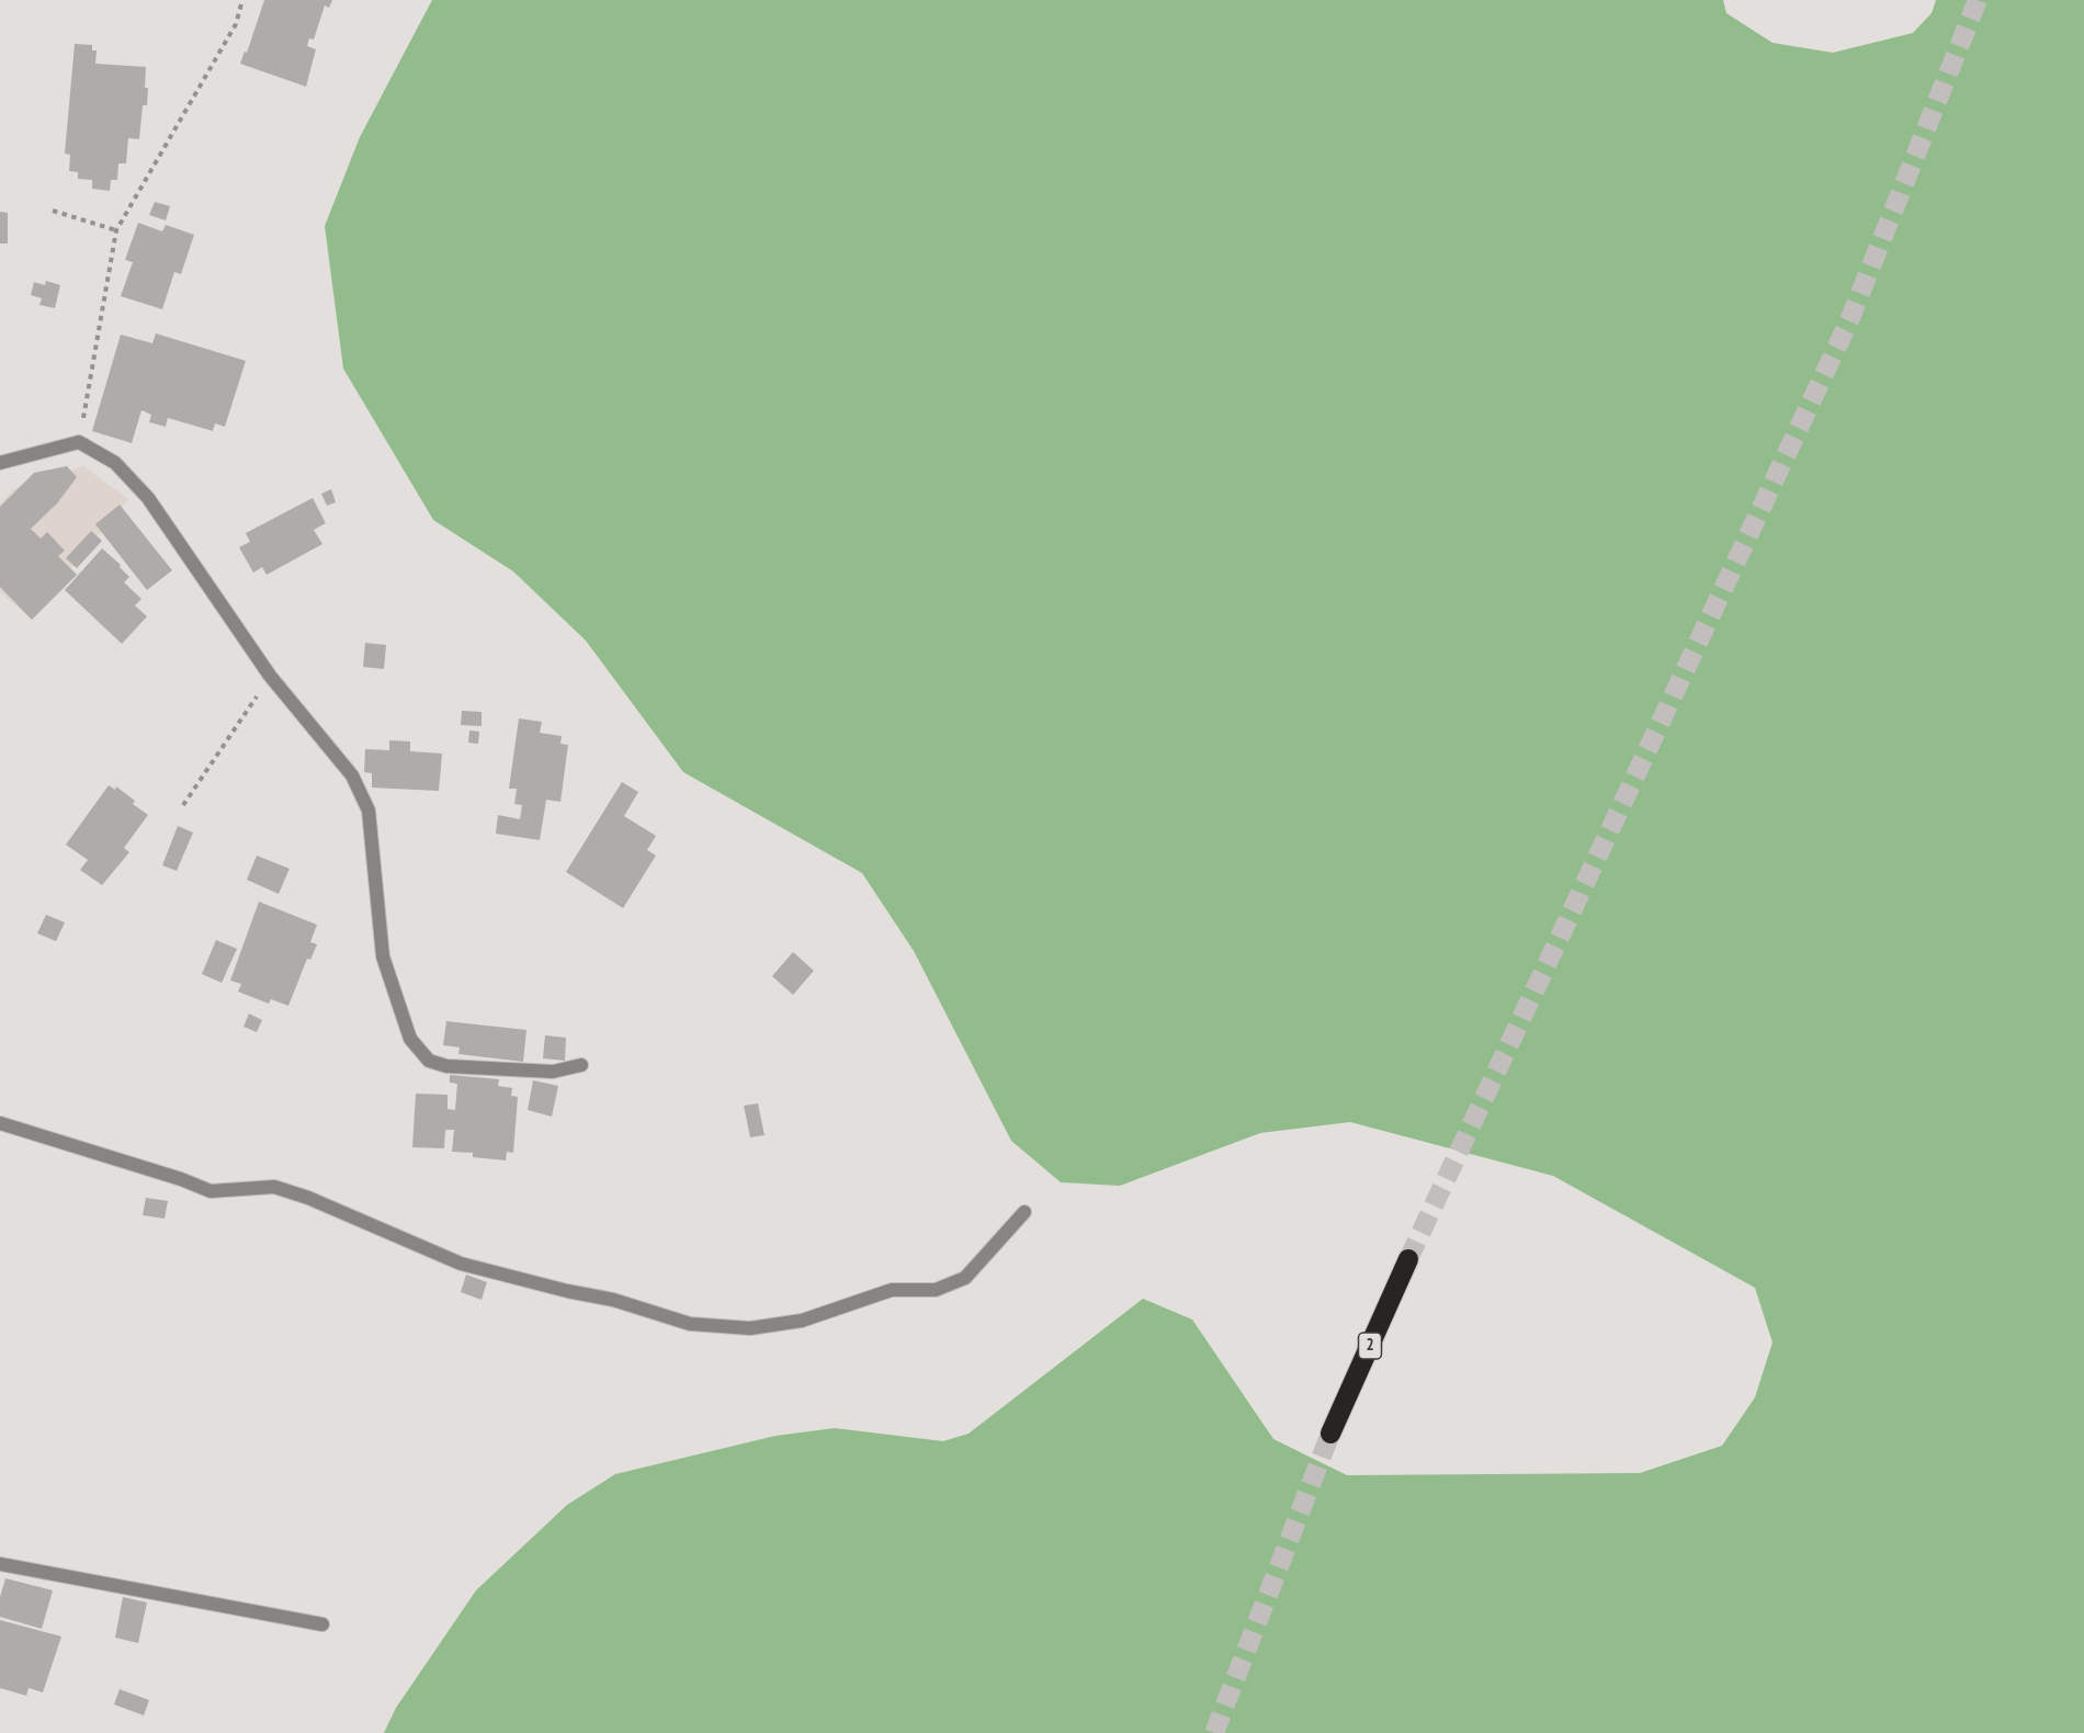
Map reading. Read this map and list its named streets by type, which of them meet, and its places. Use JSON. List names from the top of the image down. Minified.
{"streets":{"highway":["2"]}}
